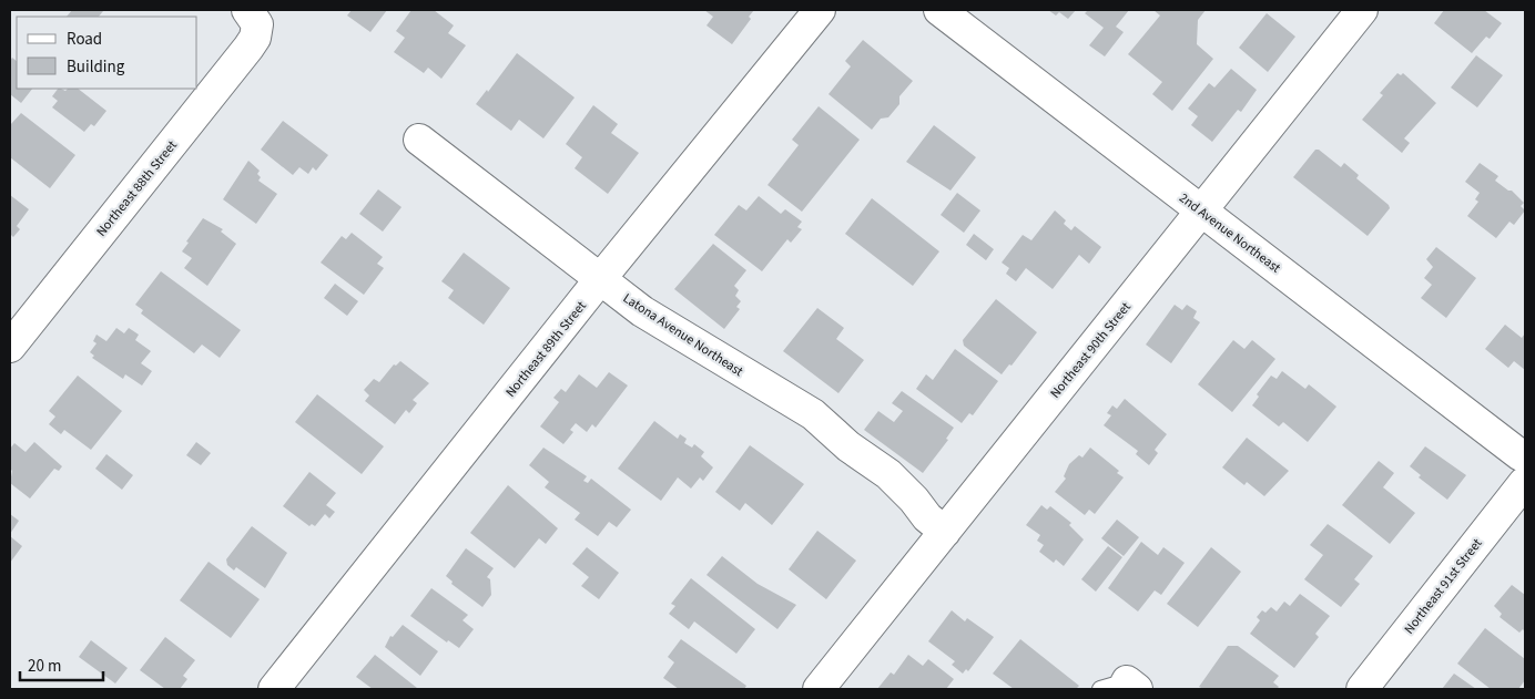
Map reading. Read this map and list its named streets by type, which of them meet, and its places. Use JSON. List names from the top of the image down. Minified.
{"streets":{"street":["Northeast 88th Street","2nd Avenue Northeast","Latona Avenue Northeast","Northeast 89th Street","Northeast 90th Street","Northeast 91st Street"]},"crossings":[["2nd Avenue Northeast","Northeast 90th Street"],["2nd Avenue Northeast","Northeast 91st Street"],["Latona Avenue Northeast","Northeast 89th Street"],["Latona Avenue Northeast","Northeast 90th Street"]],"legend":["Road","Building"],"scale_bar":"20 m"}
